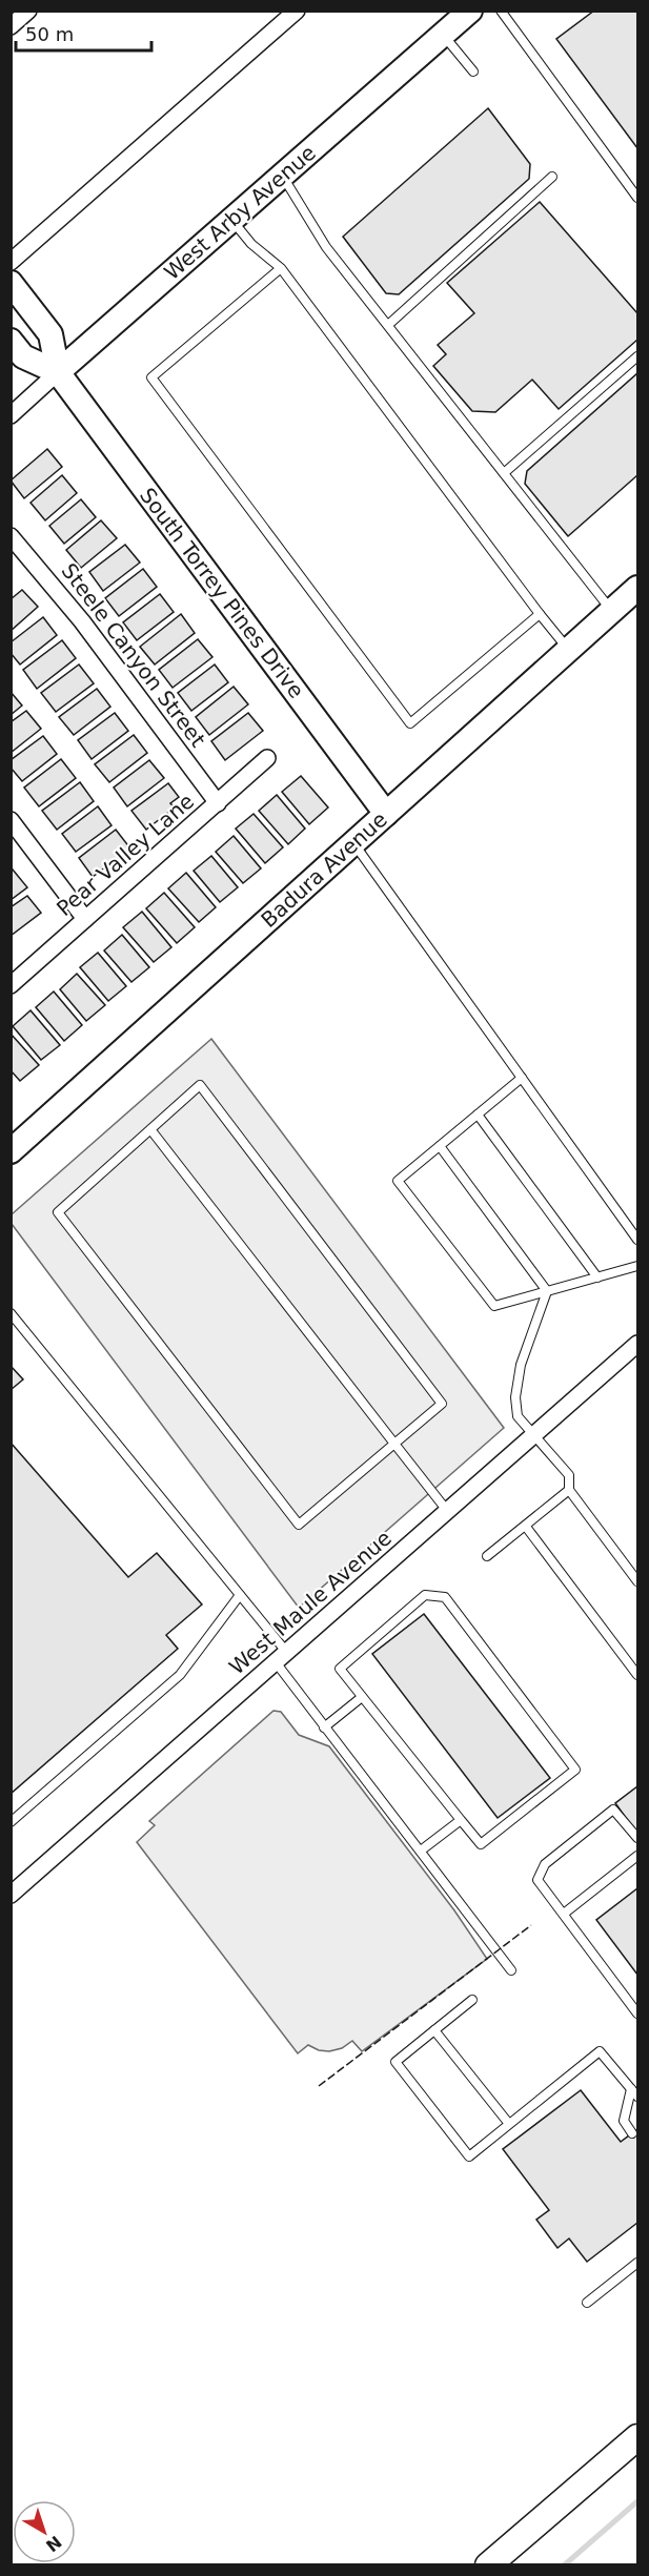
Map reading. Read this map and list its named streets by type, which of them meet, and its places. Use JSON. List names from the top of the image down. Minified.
{"streets":{"street":["West Arby Avenue","South Torrey Pines Drive","Steele Canyon Street","Pear Valley Lane","Badura Avenue","West Maule Avenue"]},"crossings":[["West Arby Avenue","South Torrey Pines Drive"],["South Torrey Pines Drive","Badura Avenue"],["Steele Canyon Street","Pear Valley Lane"]],"scale_bar":"50 m","north":"bottom right"}
